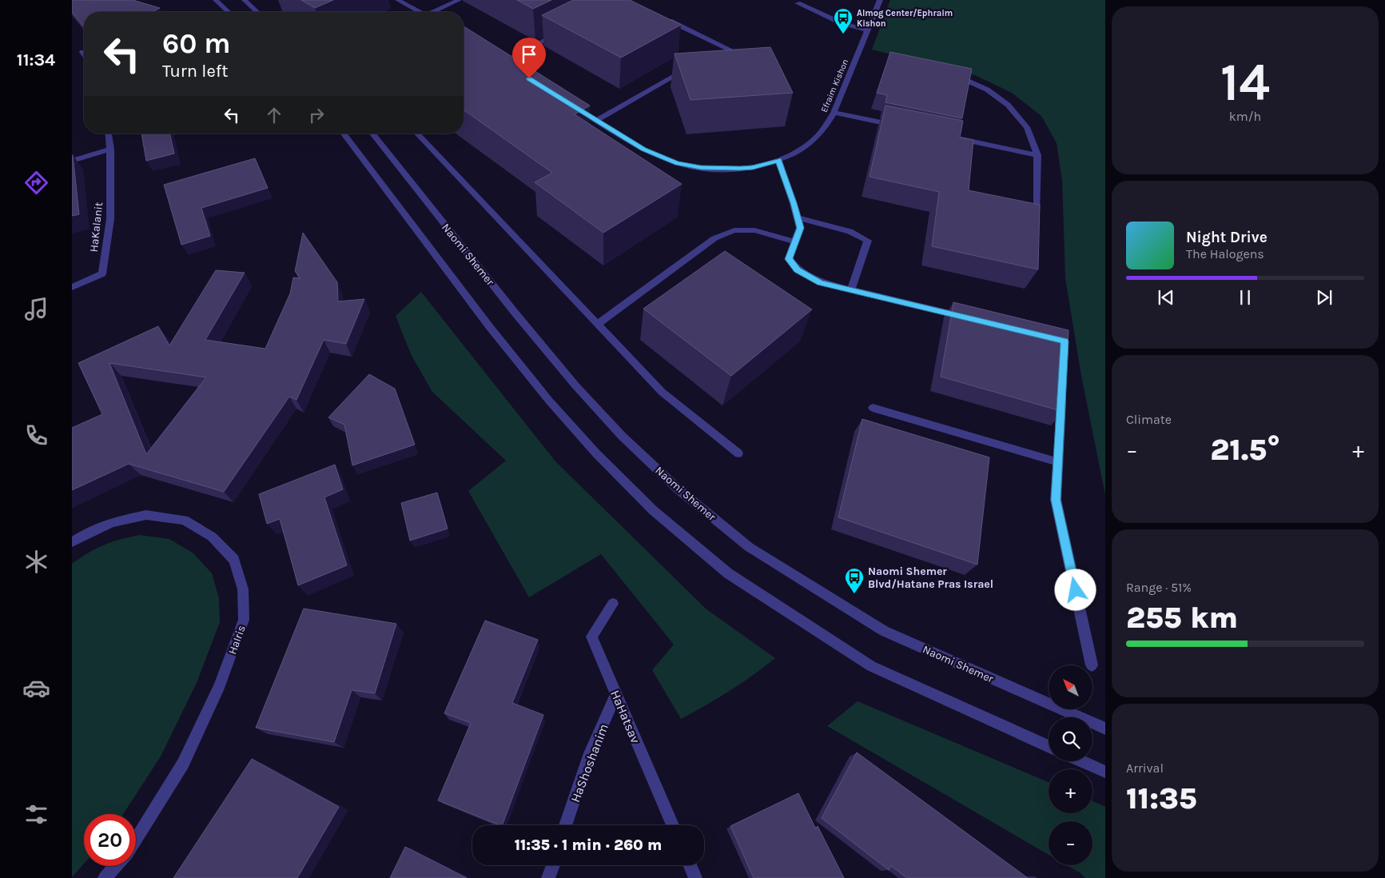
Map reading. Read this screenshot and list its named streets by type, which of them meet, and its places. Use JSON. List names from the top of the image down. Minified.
{"streets":{"street":["Efraim Kishon","HaKalanit","Naomi Shemer","HaIris","HaHatsav","HaShoshanim"]},"crossings":[["HaHatsav","HaShoshanim"]],"places":{"bus stop":["Almog Center/Ephraim Kishon","Naomi Shemer Blvd/Hatane Pras Israel"]},"north":"top left","page":{"tabs":"11:34","tile":[["14","km/h"],"Climate",["Range · 51%","255 km"],["Arrival","11:35"]],"turn":["60 m","Turn left"],"song":["Night Drive","The Halogens"],"heat":["−","21.5°","+"],"map_buttons":["+","−"],"limit":"20","trip":"11:35 · 1 min · 260 m"}}
